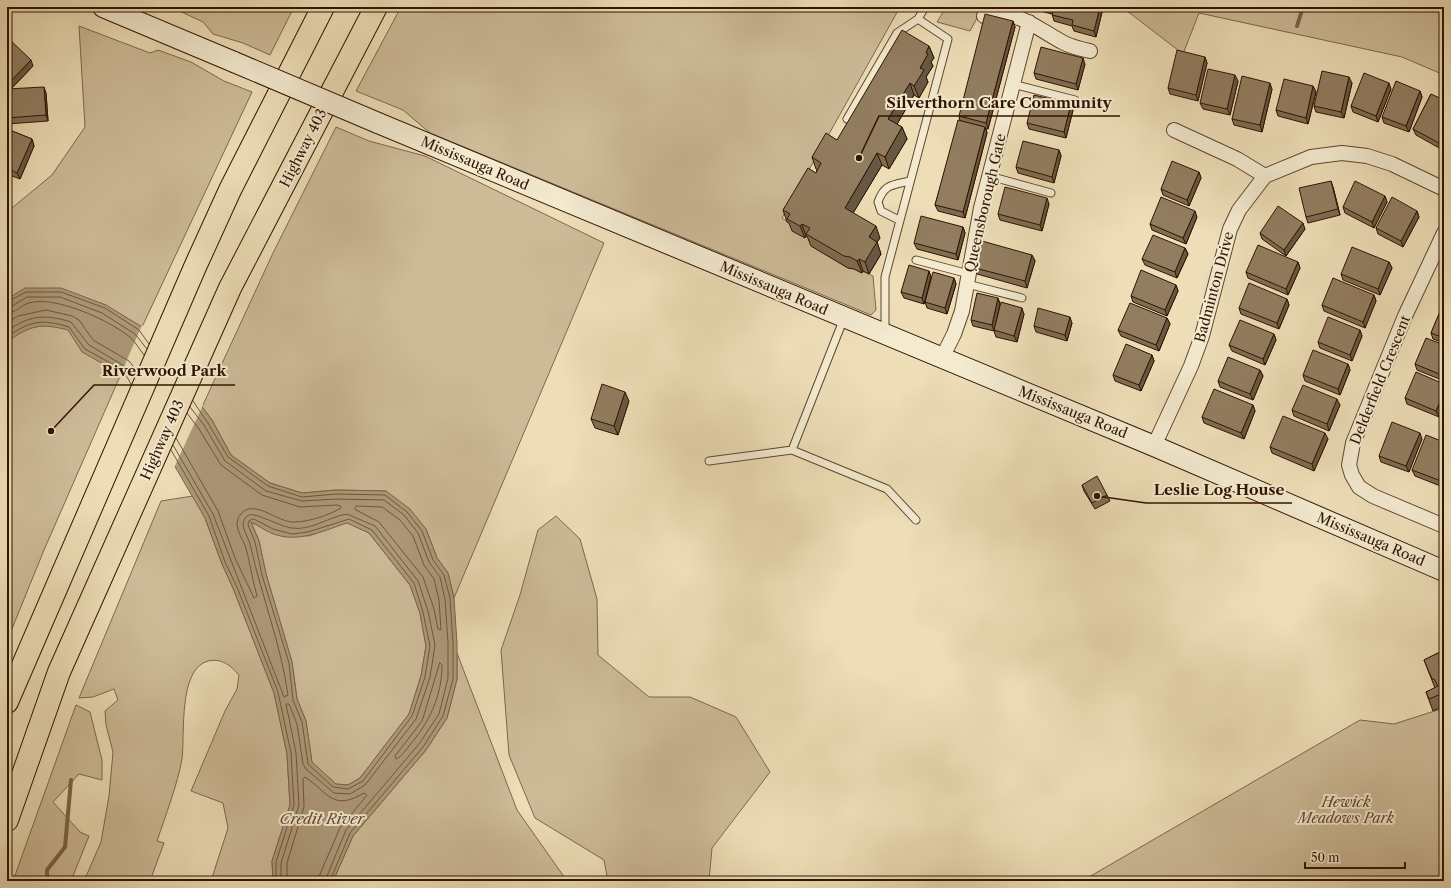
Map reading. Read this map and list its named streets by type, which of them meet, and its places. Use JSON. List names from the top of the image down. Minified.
{"streets":{"highway":["Highway 403"],"main road":["Mississauga Road"],"street":["Queensborough Gate","Badminton Drive","Delderfield Crescent"]},"crossings":[["Mississauga Road","Queensborough Gate"],["Mississauga Road","Badminton Drive"]],"water":["Credit River"],"parks":["Hewick Meadows Park"],"places":["Silverthorn Care Community","Riverwood Park","Leslie Log House"],"scale_bar":"50 m"}
